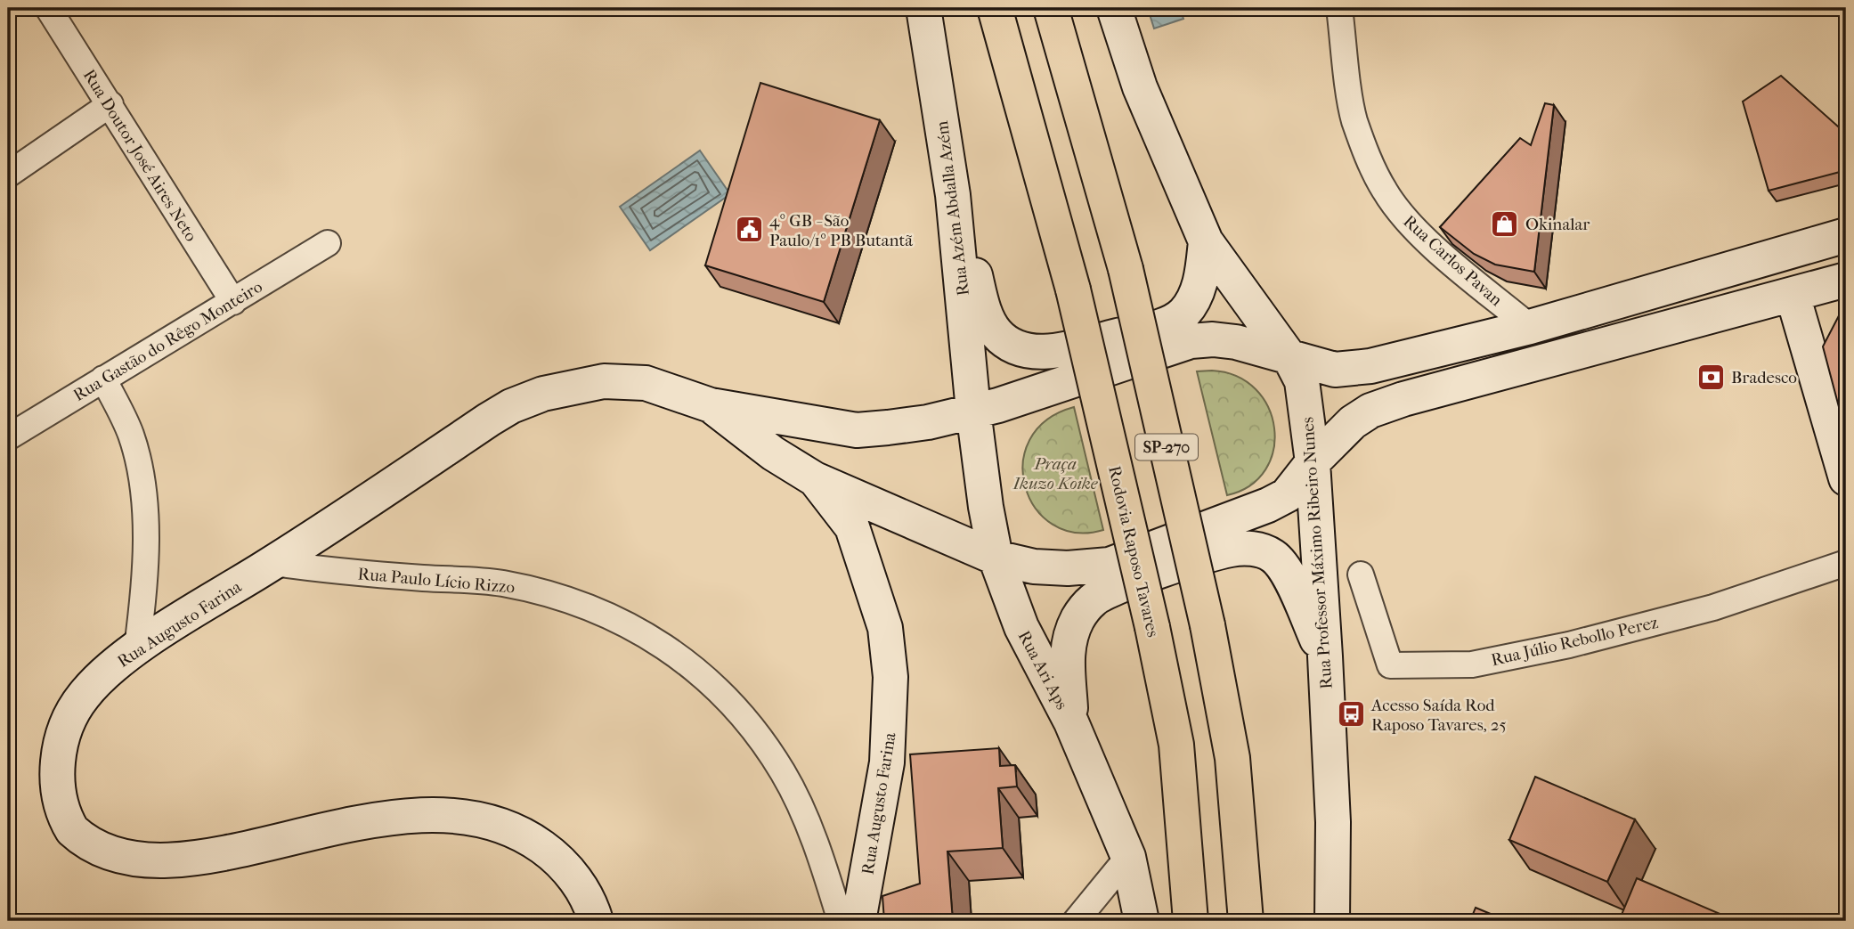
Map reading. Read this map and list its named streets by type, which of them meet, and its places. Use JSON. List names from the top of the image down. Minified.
{"streets":{"highway":["SP-270","Rodovia Raposo Tavares"],"main road":["Rua Azém Abdalla Azém","Rua Professor Máximo Ribeiro Nunes","Rua Augusto Farina","Rua Ari Aps"],"street":["Rua Doutor José Aires Neto","Rua Carlos Pavan","Rua Gastão do Rêgo Monteiro","Rua Paulo Lício Rizzo","Rua Júlio Rebollo Perez"]},"crossings":[["Rua Doutor José Aires Neto","Rua Gastão do Rêgo Monteiro"],["Rua Azém Abdalla Azém","Rua Augusto Farina"],["Rua Azém Abdalla Azém","Rua Ari Aps"],["Rua Carlos Pavan","Rua Augusto Farina"],["Rua Professor Máximo Ribeiro Nunes","Rua Augusto Farina"],["Rua Paulo Lício Rizzo","Rua Augusto Farina"],["Rua Augusto Farina","Rua Ari Aps"]],"parks":["Praça Ikuzo Koike"],"places":{"shop":["Okinalar"],"public building":["4º GB - São Paulo/1º PB Butantã"],"bank":["Bradesco"],"bus stop":["Acesso Saída Rod Raposo Tavares, 25"]}}
